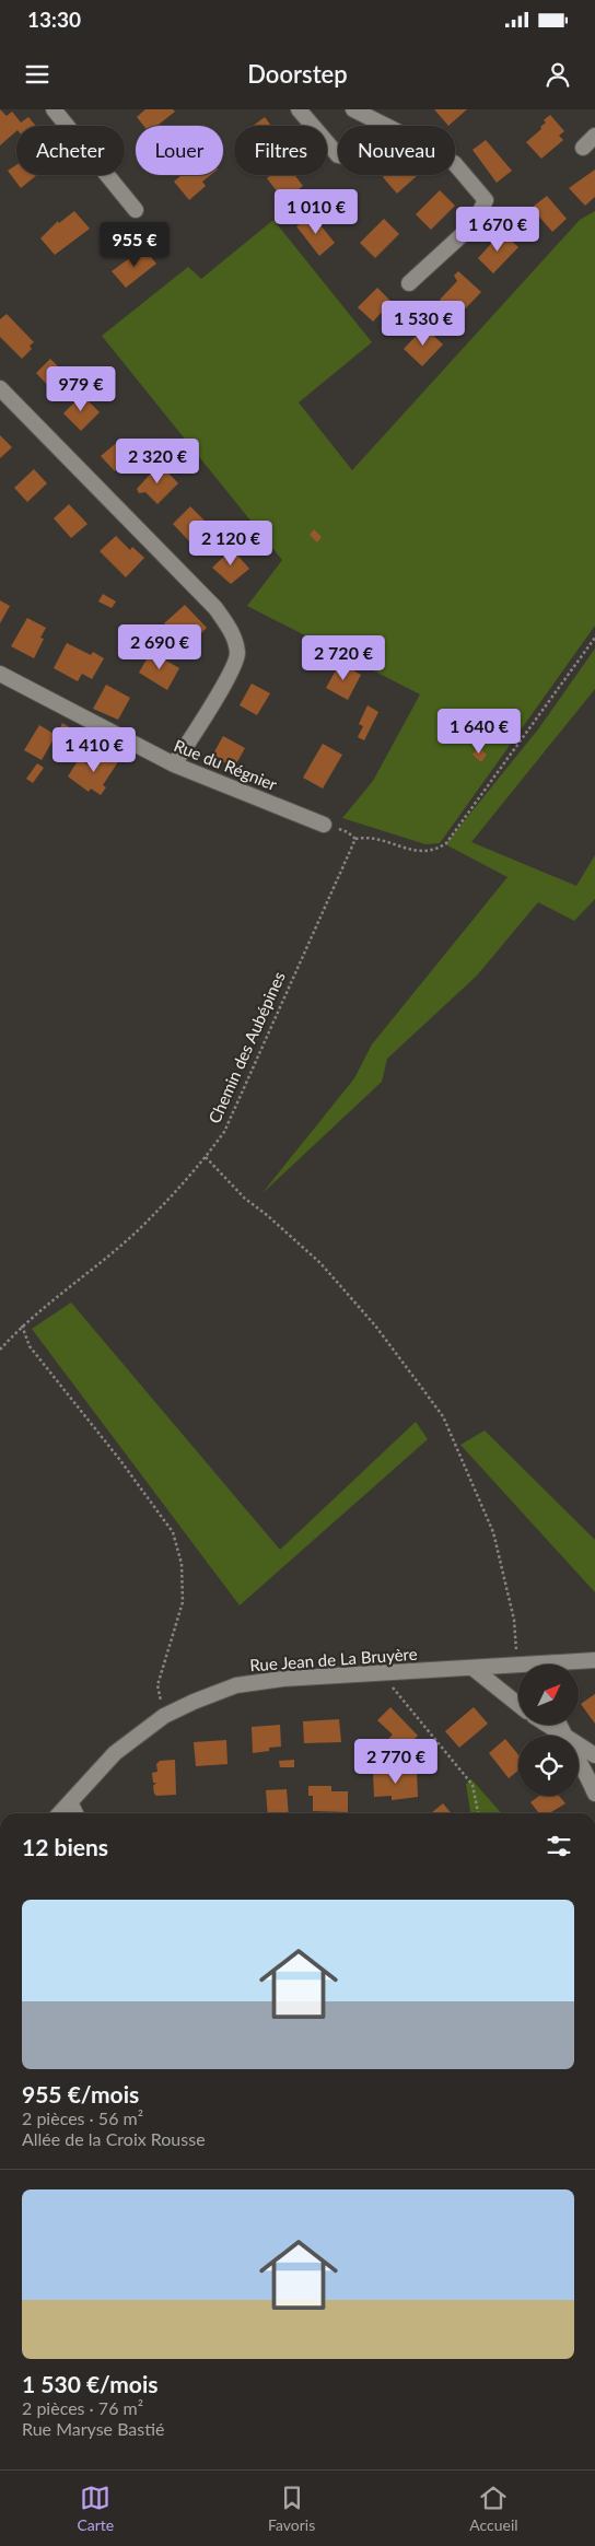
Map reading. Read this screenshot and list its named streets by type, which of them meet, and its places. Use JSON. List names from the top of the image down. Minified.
{"streets":{"street":["Rue du Régnier","Rue Jean de La Bruyère"],"path":["Chemin des Aubépines"]},"north":"top right","page":{"status":"13:30","header":"Doorstep","chip":["Acheter","Louer","Filtres","Nouveau"],"price":["1 010 €","1 670 €","955 €","1 530 €","979 €","2 320 €","2 120 €","2 690 €","2 720 €","1 640 €","1 410 €","2 770 €"],"heading":"12 biens","list":[{"name":"955 €/mois","note":"2 pièces · 56 m² · Allée de la Croix Rousse"},{"name":"1 530 €/mois","note":"2 pièces · 76 m² · Rue Maryse Bastié"}],"tabs":["Carte","Favoris","Accueil"]}}
